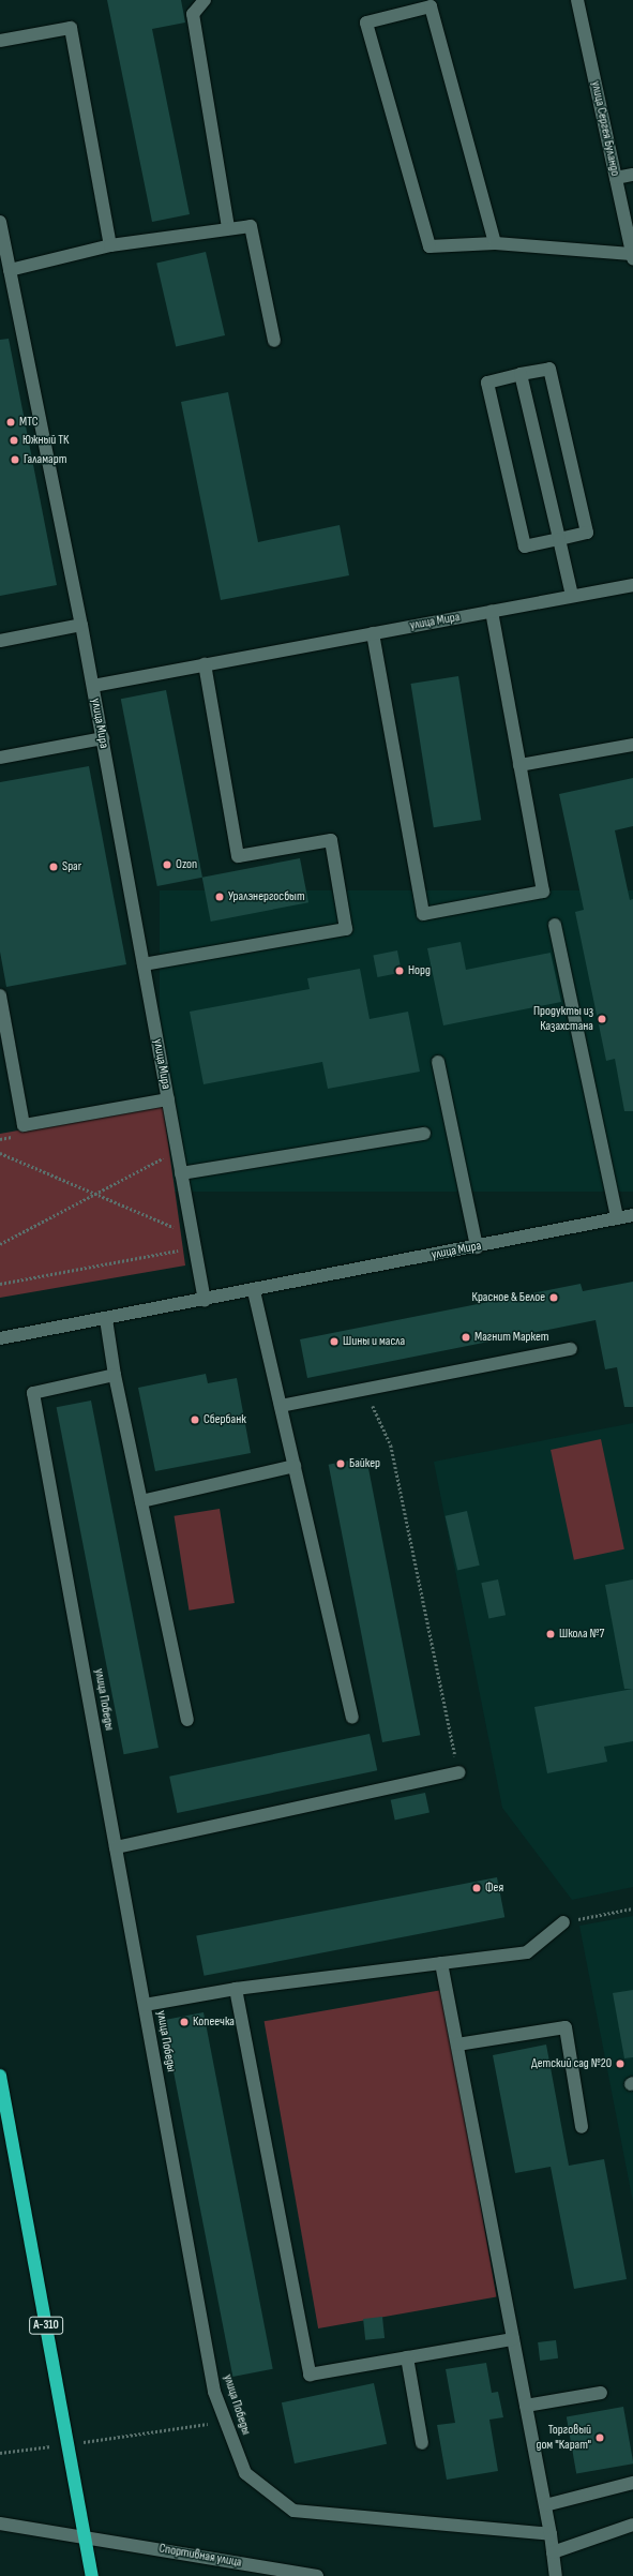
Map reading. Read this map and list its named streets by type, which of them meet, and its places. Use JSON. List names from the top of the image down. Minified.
{"streets":{"highway":["А-310"],"street":["улица Сергея Буландо","улица Мира","улица Победы","Спортивная улица"]},"crossings":[["А-310","Спортивная улица"]],"places":["МТС","Южный ТК","Галамарт","Ozon","Spar","Уралэнергосбыт","Норд","Продукты из Казахстана","Красное & Белое","Магнит Маркет","Шины и масла","Сбербанк","Байкер","Школа №7","Фея","Копеечка","Детский сад №20","Торговый дом \"Карат\""]}
